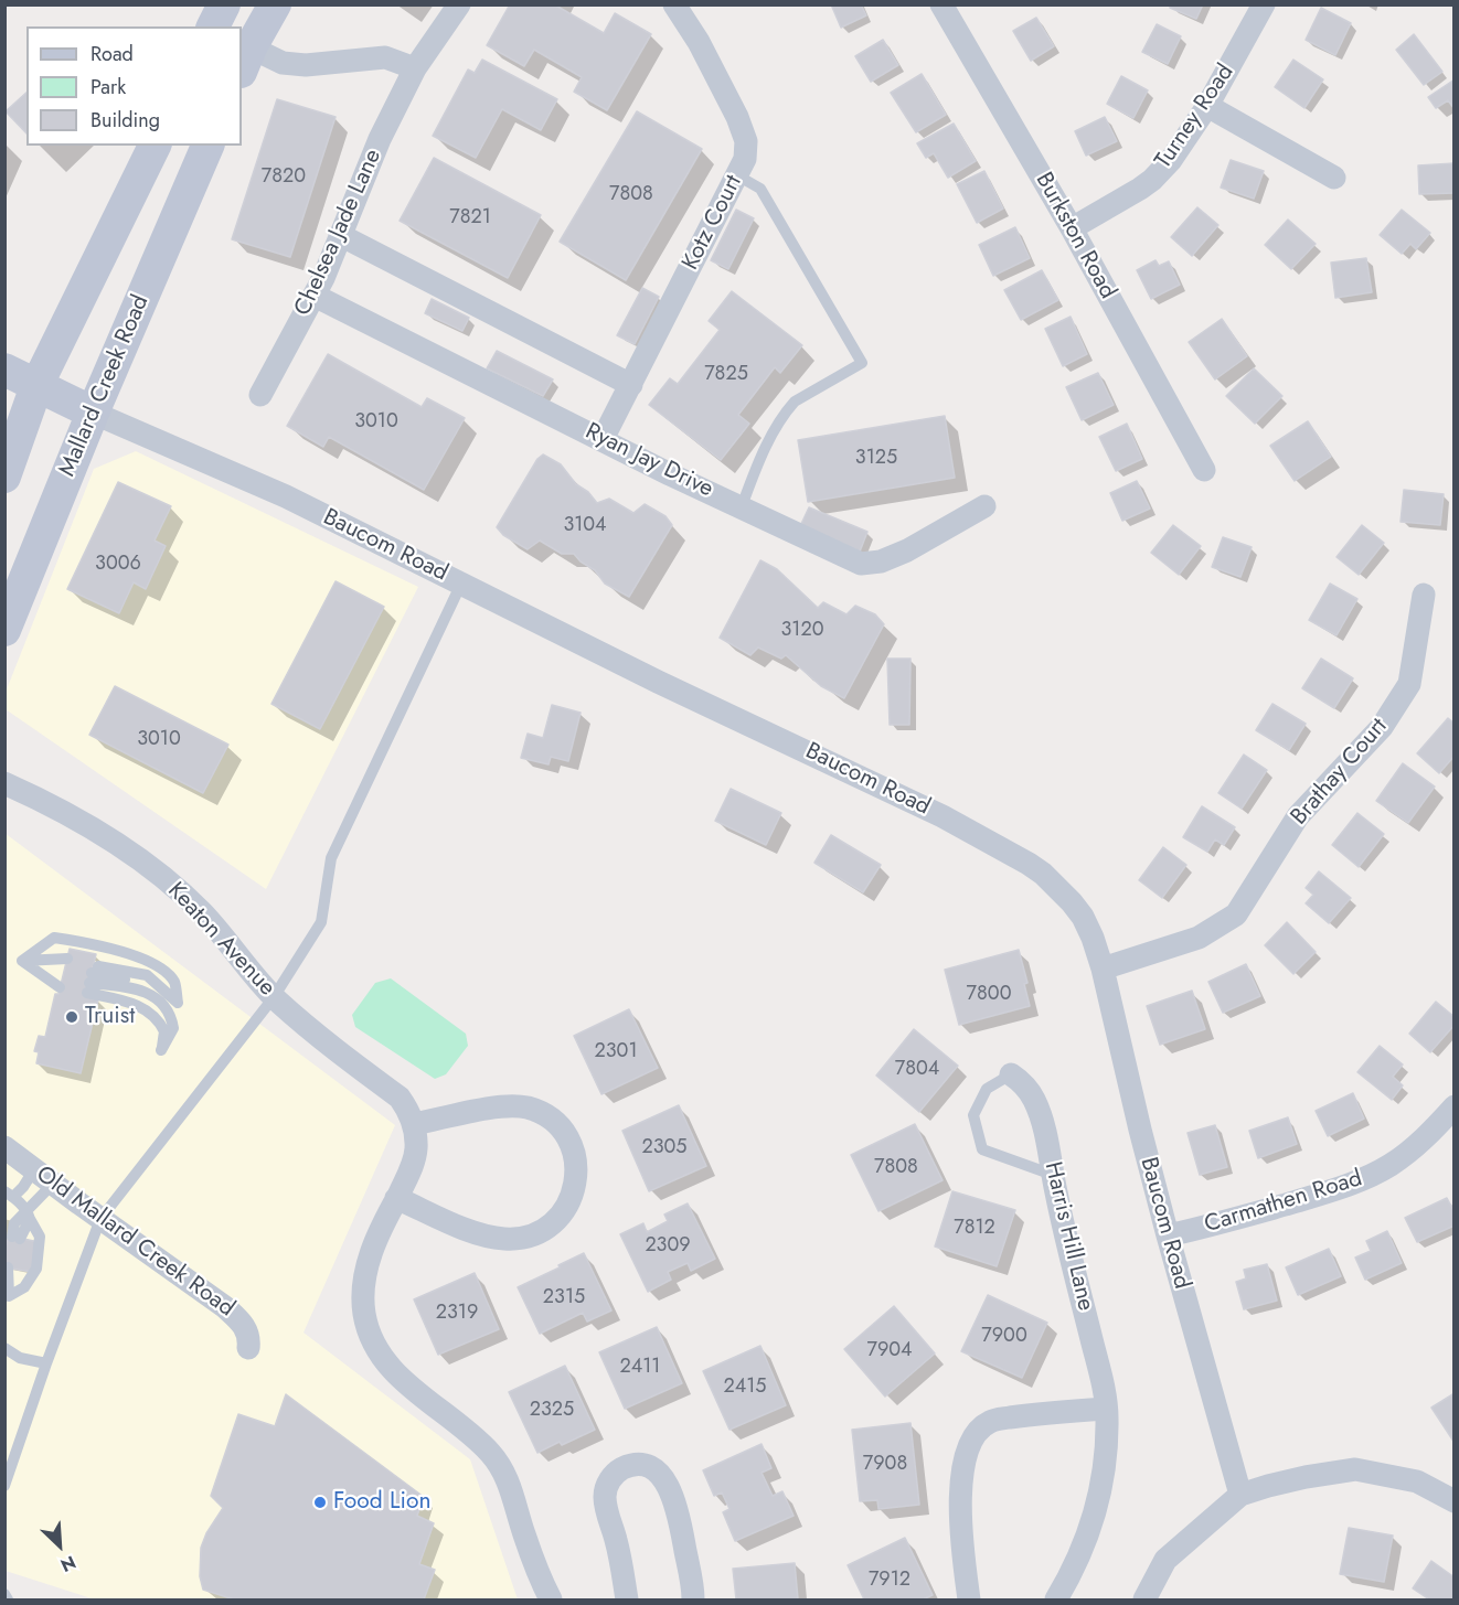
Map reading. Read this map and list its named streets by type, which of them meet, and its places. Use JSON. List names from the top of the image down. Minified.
{"streets":{"main road":["Mallard Creek Road"],"street":["Turney Road","Kotz Court","Chelsea Jade Lane","Burkston Road","Ryan Jay Drive","Baucom Road","Brathay Court","Keaton Avenue","Carmathen Road","Harris Hill Lane","Old Mallard Creek Road"]},"crossings":[["Turney Road","Burkston Road"],["Kotz Court","Ryan Jay Drive"],["Chelsea Jade Lane","Ryan Jay Drive"],["Mallard Creek Road","Baucom Road"],["Baucom Road","Brathay Court"],["Baucom Road","Carmathen Road"]],"places":["Truist","Food Lion"],"house_numbers":["7820","7808","7821","7825","3010","3125","3104","3006","3120","3010","7800","2301","7804","2305","7808","7812","2309","2315","2319","7900","7904","2411","2415","2325","7908","7912"],"legend":["Road","Park","Building"],"north":"bottom right"}
